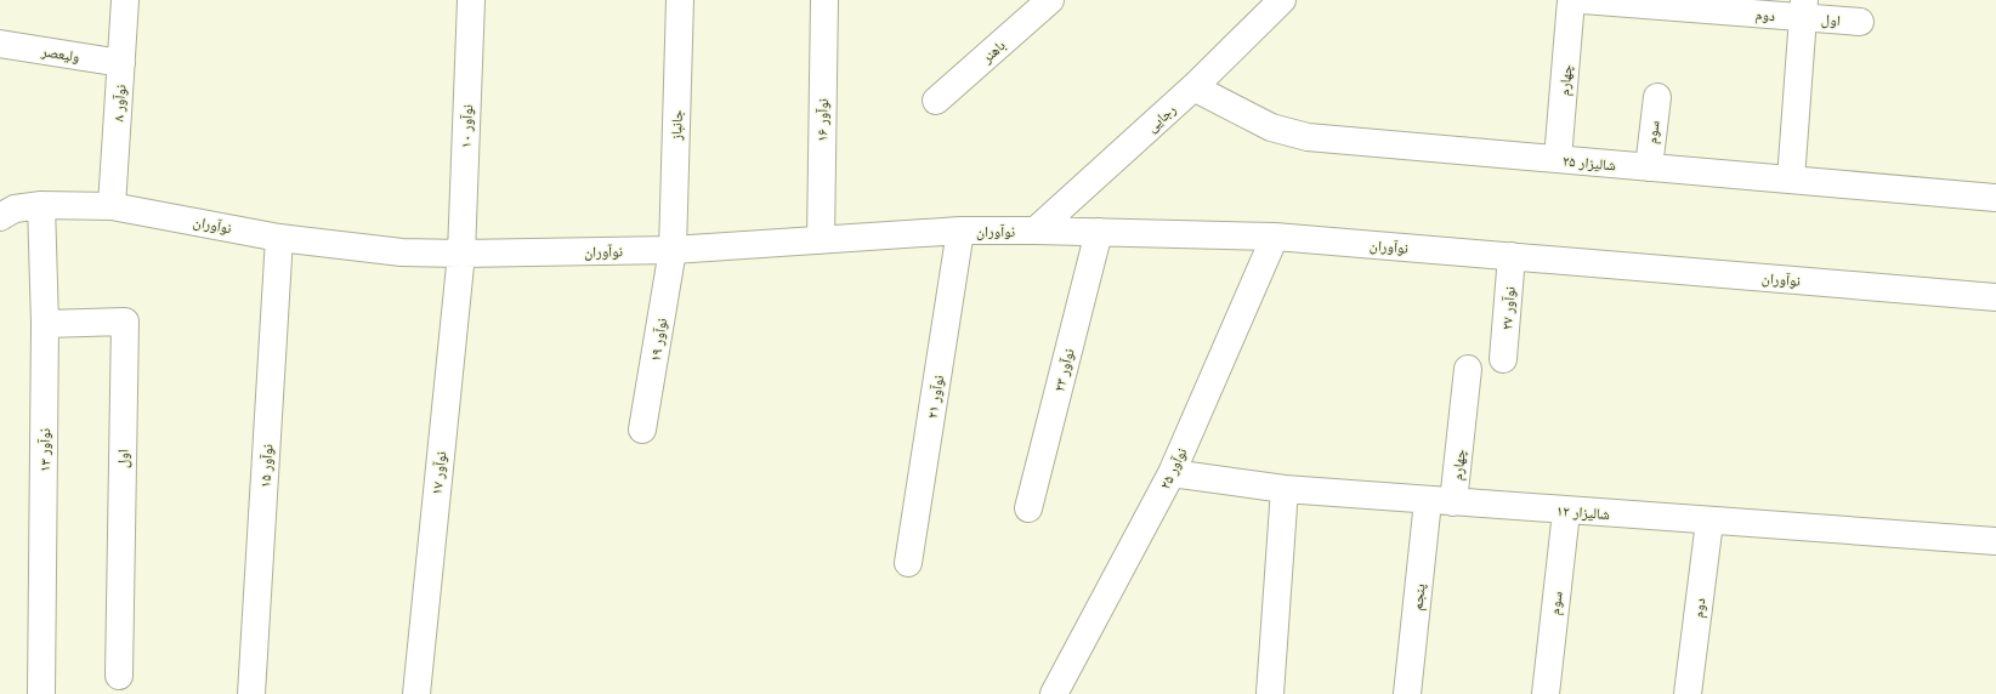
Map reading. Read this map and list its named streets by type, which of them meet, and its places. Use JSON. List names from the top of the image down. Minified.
{"streets":{"street":["دوم","اول","باهنر","ولیعصر","چهارم","نوآور ۸","رجایی","نوآور ۱۶","جانباز","نوآور ۱۰","سوم","شالیزار ۲۵","نوآوران","نوآور ۲۷","نوآور ۱۹","نوآور ۲۳","نوآور ۲۱","نوآور ۱۳","نوآور ۱۵","نوآور ۲۵","نوآور ۱۷","شالیزار ۱۲","پنجم"]},"crossings":[["دوم","اول"],["دوم","شالیزار ۱۲"],["اول","نوآور ۱۳"],["ولیعصر","نوآور ۸"],["چهارم","شالیزار ۲۵"],["چهارم","شالیزار ۱۲"],["چهارم","پنجم"],["نوآور ۸","نوآوران"],["رجایی","شالیزار ۲۵"],["رجایی","نوآوران"],["نوآور ۱۶","نوآوران"],["جانباز","نوآوران"],["جانباز","نوآور ۱۹"],["نوآور ۱۰","نوآوران"],["نوآور ۱۰","نوآور ۱۷"],["سوم","شالیزار ۲۵"],["سوم","شالیزار ۱۲"],["نوآوران","نوآور ۲۷"],["نوآوران","نوآور ۱۹"],["نوآوران","نوآور ۲۳"],["نوآوران","نوآور ۲۱"],["نوآوران","نوآور ۱۳"],["نوآوران","نوآور ۱۵"],["نوآوران","نوآور ۲۵"],["نوآوران","نوآور ۱۷"],["نوآور ۲۵","شالیزار ۱۲"],["شالیزار ۱۲","پنجم"]]}
